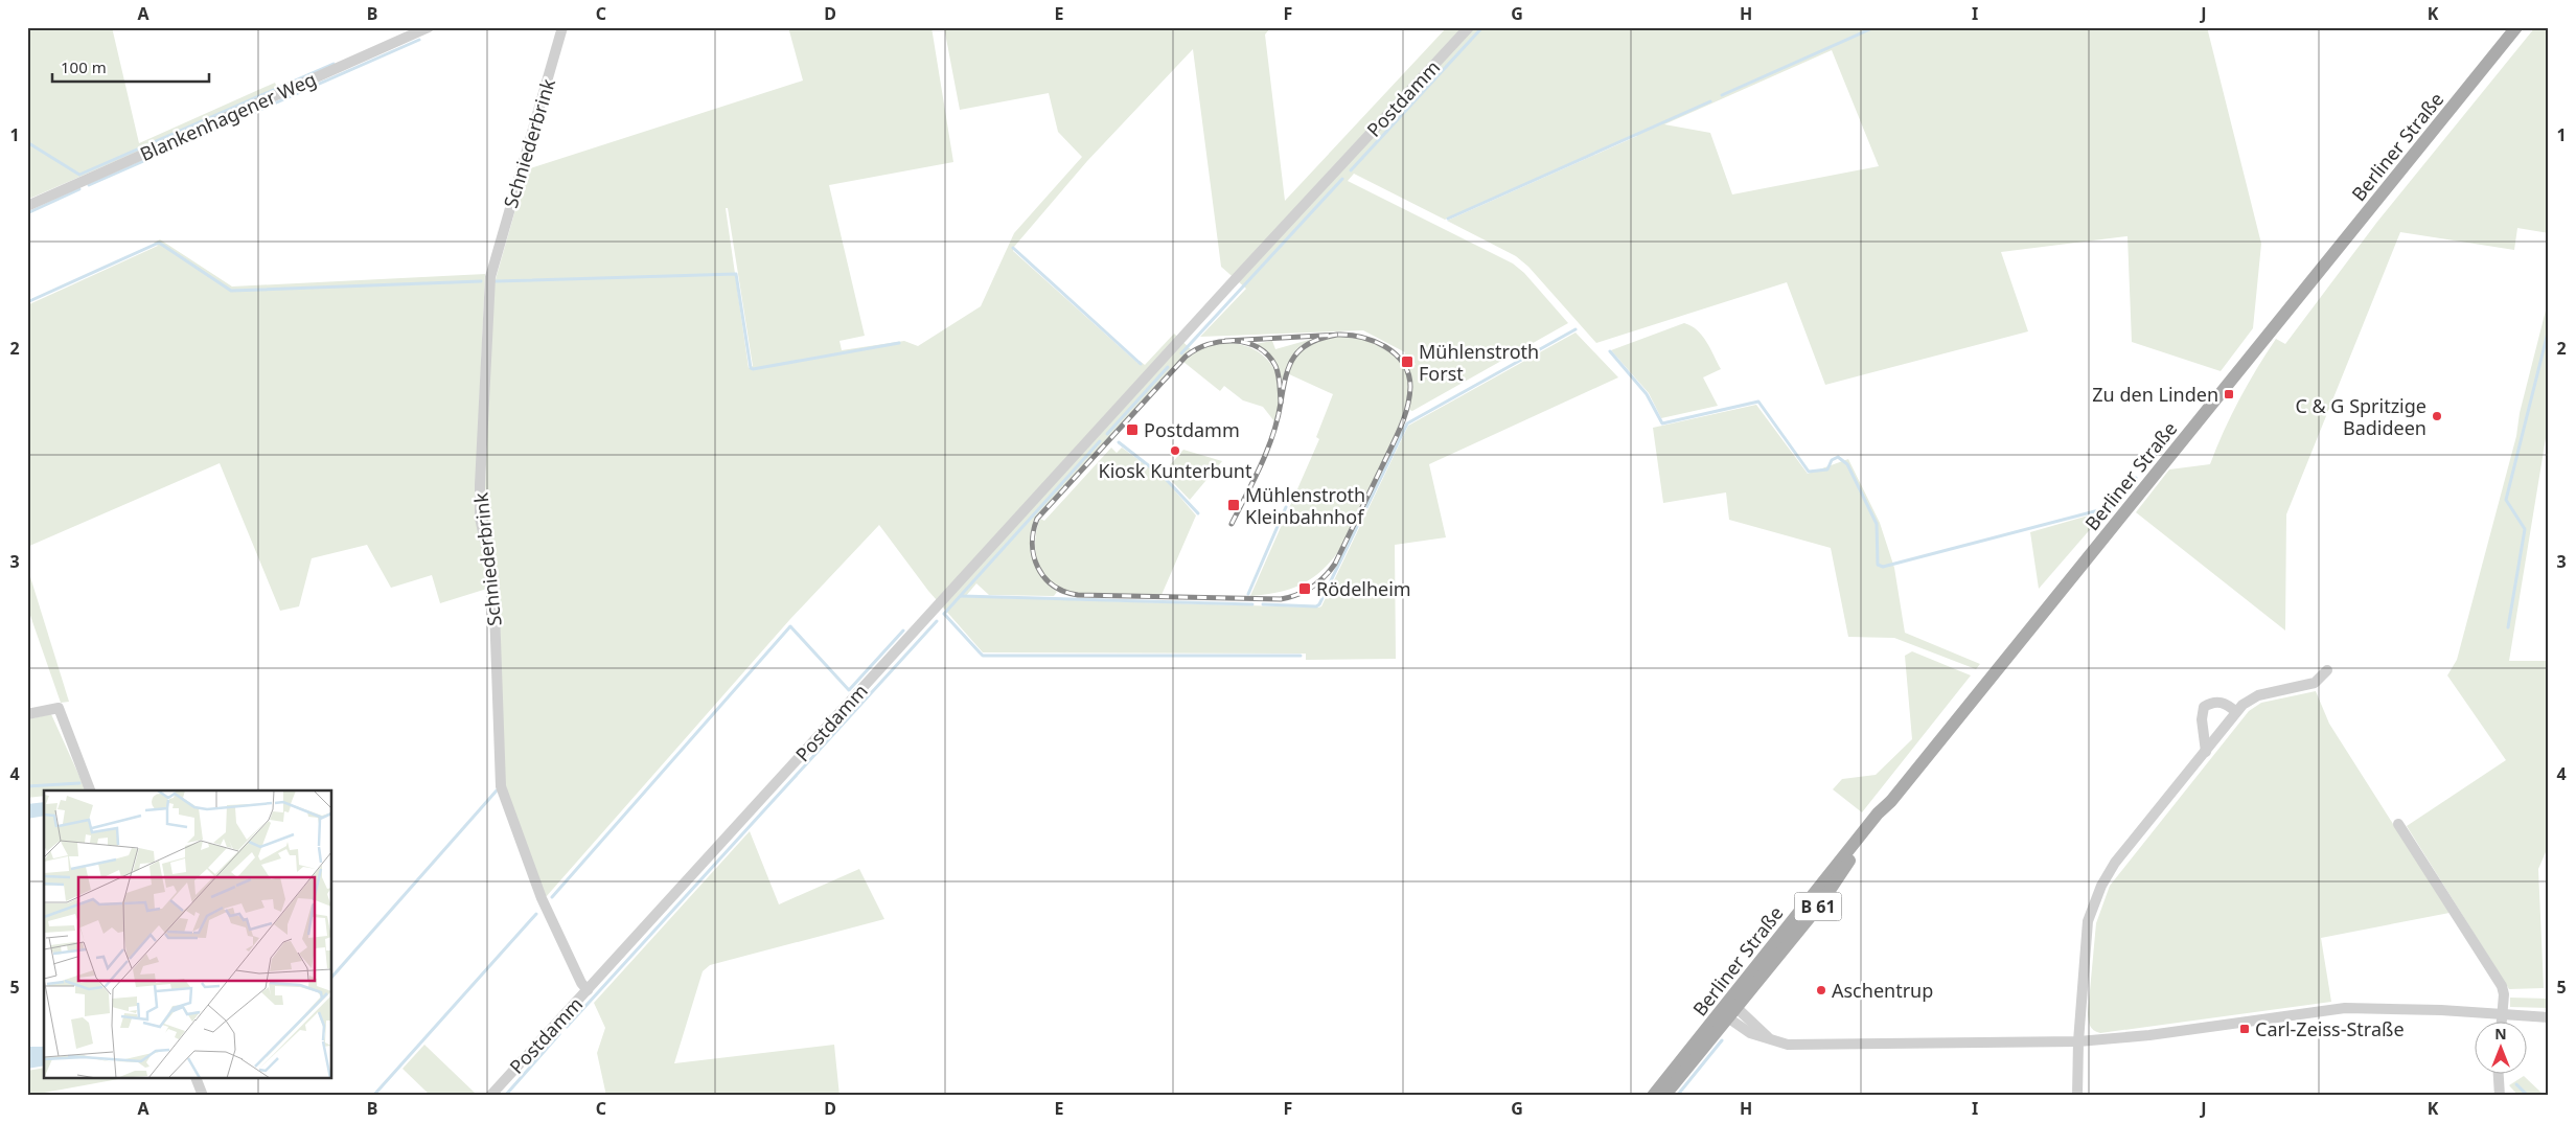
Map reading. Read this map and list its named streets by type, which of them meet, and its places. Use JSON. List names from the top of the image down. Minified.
{"streets":{"main road":["Berliner Straße","B 61"],"street":["Postdamm","Blankenhagener Weg","Schniederbrink"]},"crossings":[["Postdamm","Schniederbrink"]],"places":{"transit":["Mühlenstroth Forst","Zu den Linden","Postdamm","Mühlenstroth Kleinbahnhof","Rödelheim","Carl-Zeiss-Straße"],"other":["C & G Spritzige Badideen","Kiosk Kunterbunt","Aschentrup"]},"scale_bar":"100 m","north":"top","grid":{"columns":["A","B","C","D","E","F","G","H","I","J","K"],"rows":["1","2","3","4","5"]}}
